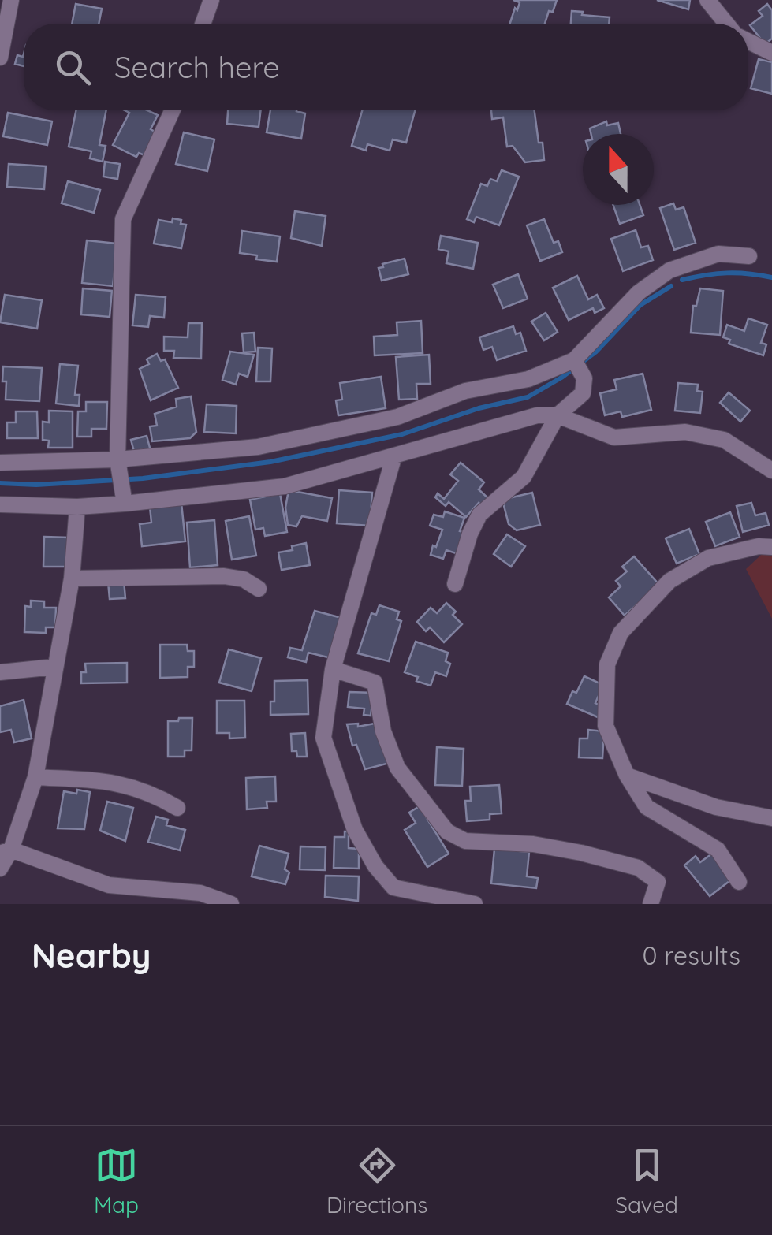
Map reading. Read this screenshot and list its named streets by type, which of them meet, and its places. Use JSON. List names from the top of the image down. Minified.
{"north":"top","page":{"search":"Search here","heading":["Nearby","0 results"],"nav":["Map","Directions","Saved"]}}
